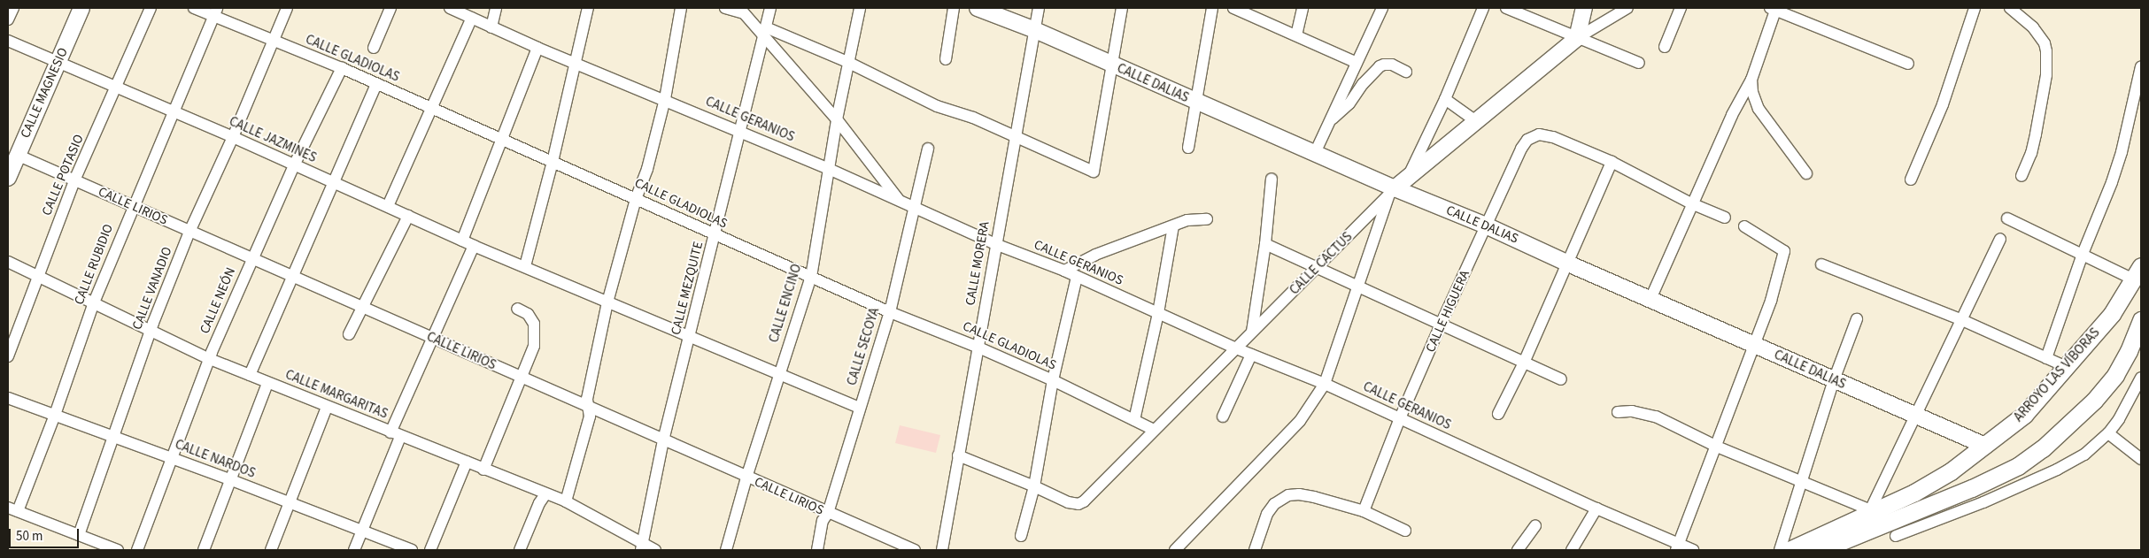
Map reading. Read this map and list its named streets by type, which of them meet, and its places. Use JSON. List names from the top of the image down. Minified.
{"streets":{"main road":["ARROYO LAS VÍBORAS"],"street":["CALLE GLADIOLAS","CALLE DALIAS","CALLE MAGNESIO","CALLE GERANIOS","CALLE JAZMINES","CALLE POTASIO","CALLE LIRIOS","CALLE MORERA","CALLE CACTUS","CALLE RUBIDIO","CALLE VANADIO","CALLE MEZQUITE","CALLE NEÓN","CALLE ENCINO","CALLE HIGUERA","CALLE SECOYA","CALLE MARGARITAS","CALLE NARDOS"]},"crossings":[["CALLE GLADIOLAS","CALLE MORERA"],["CALLE GLADIOLAS","CALLE CACTUS"],["CALLE GLADIOLAS","CALLE RUBIDIO"],["CALLE GLADIOLAS","CALLE VANADIO"],["CALLE GLADIOLAS","CALLE MEZQUITE"],["CALLE GLADIOLAS","CALLE NEÓN"],["CALLE GLADIOLAS","CALLE ENCINO"],["CALLE GLADIOLAS","CALLE SECOYA"],["CALLE DALIAS","CALLE MORERA"],["CALLE DALIAS","CALLE CACTUS"],["CALLE DALIAS","CALLE HIGUERA"],["CALLE DALIAS","ARROYO LAS VÍBORAS"],["CALLE MAGNESIO","CALLE JAZMINES"],["CALLE MAGNESIO","CALLE LIRIOS"],["CALLE GERANIOS","CALLE MORERA"],["CALLE GERANIOS","CALLE CACTUS"],["CALLE GERANIOS","CALLE MEZQUITE"],["CALLE GERANIOS","CALLE ENCINO"],["CALLE GERANIOS","CALLE HIGUERA"],["CALLE GERANIOS","CALLE SECOYA"],["CALLE JAZMINES","CALLE POTASIO"],["CALLE JAZMINES","CALLE RUBIDIO"],["CALLE JAZMINES","CALLE VANADIO"],["CALLE JAZMINES","CALLE MEZQUITE"],["CALLE JAZMINES","CALLE NEÓN"],["CALLE JAZMINES","CALLE ENCINO"],["CALLE JAZMINES","CALLE SECOYA"],["CALLE POTASIO","CALLE LIRIOS"],["CALLE POTASIO","CALLE MARGARITAS"],["CALLE LIRIOS","CALLE RUBIDIO"],["CALLE LIRIOS","CALLE VANADIO"],["CALLE LIRIOS","CALLE MEZQUITE"],["CALLE LIRIOS","CALLE NEÓN"],["CALLE LIRIOS","CALLE ENCINO"],["CALLE LIRIOS","CALLE SECOYA"],["CALLE RUBIDIO","CALLE MARGARITAS"],["CALLE RUBIDIO","CALLE NARDOS"],["CALLE VANADIO","CALLE MARGARITAS"],["CALLE VANADIO","CALLE NARDOS"],["CALLE MEZQUITE","CALLE MARGARITAS"],["CALLE NEÓN","CALLE MARGARITAS"],["CALLE NEÓN","CALLE NARDOS"]],"scale_bar":"50 m"}
